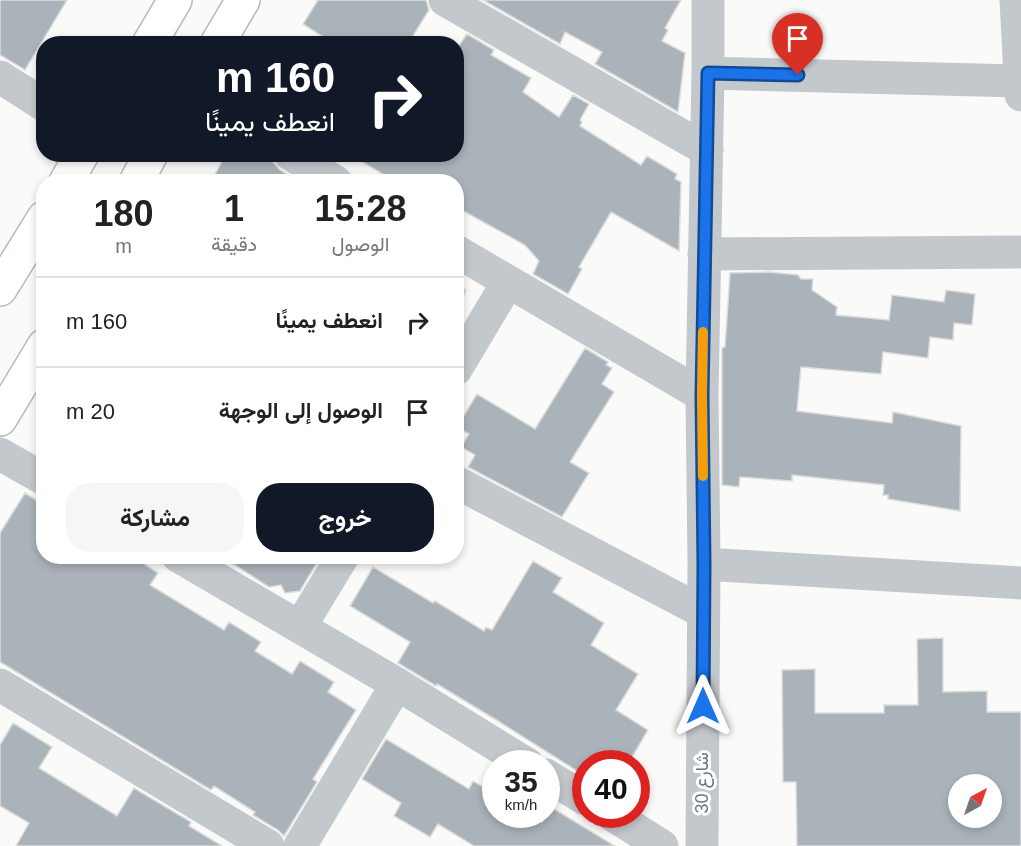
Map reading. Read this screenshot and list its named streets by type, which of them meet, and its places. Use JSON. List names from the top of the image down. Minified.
{"streets":{"street":["شارع 30"]},"north":"top right","page":{"turn":["160 m","انعطف يمينًا"],"eta":["15:28","الوصول","1","دقيقة","180","m"],"list":[{"name":"انعطف يمينًا","value":"160 m"},{"name":"الوصول إلى الوجهة","value":"20 m"}],"buttons":["خروج","مشاركة"],"speed":"35 km/h","limit":"40"}}
